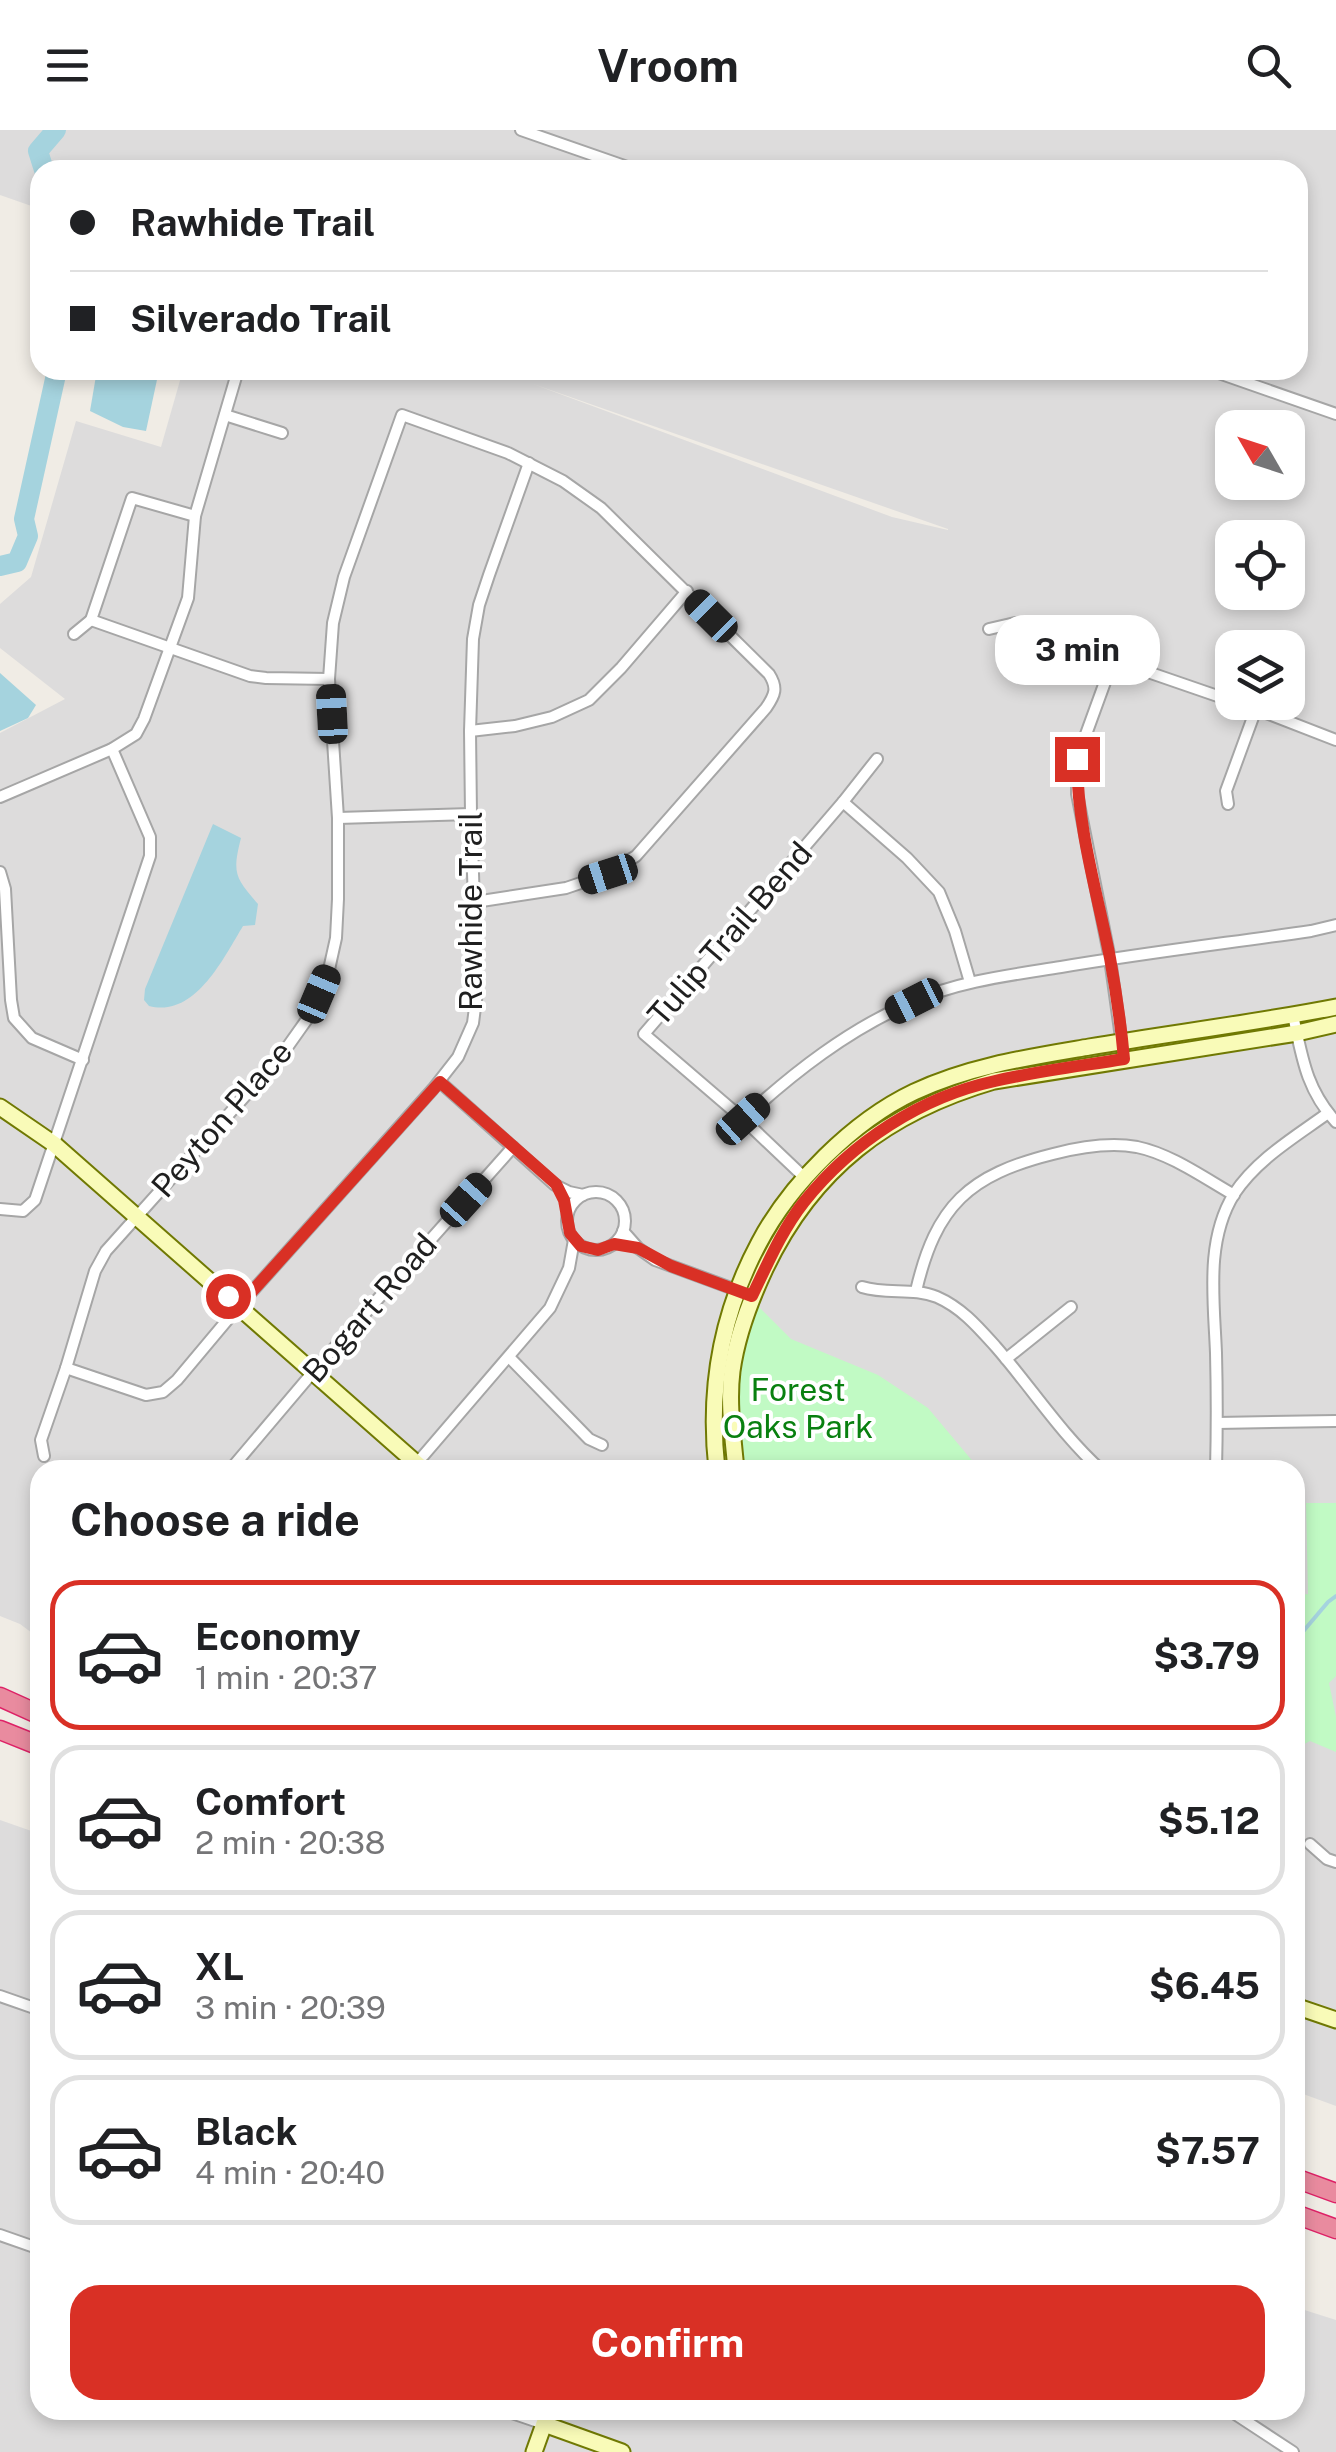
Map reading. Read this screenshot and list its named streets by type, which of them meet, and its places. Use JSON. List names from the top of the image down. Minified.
{"streets":{"street":["Rawhide Trail","Tulip Trail Bend","Peyton Place","Bogart Road"]},"crossings":[["Rawhide Trail","Peyton Place"]],"parks":["Forest Oaks Park"],"north":"top left","page":{"header":"Vroom","banner":["Rawhide Trail","Silverado Trail"],"bubble":"3 min","heading":"Choose a ride","list":[{"name":"Economy","note":"1 min · 20:37","value":"$3.79"},{"name":"Comfort","note":"2 min · 20:38","value":"$5.12"},{"name":"XL","note":"3 min · 20:39","value":"$6.45"},{"name":"Black","note":"4 min · 20:40","value":"$7.57"}],"buttons":"Confirm"}}
